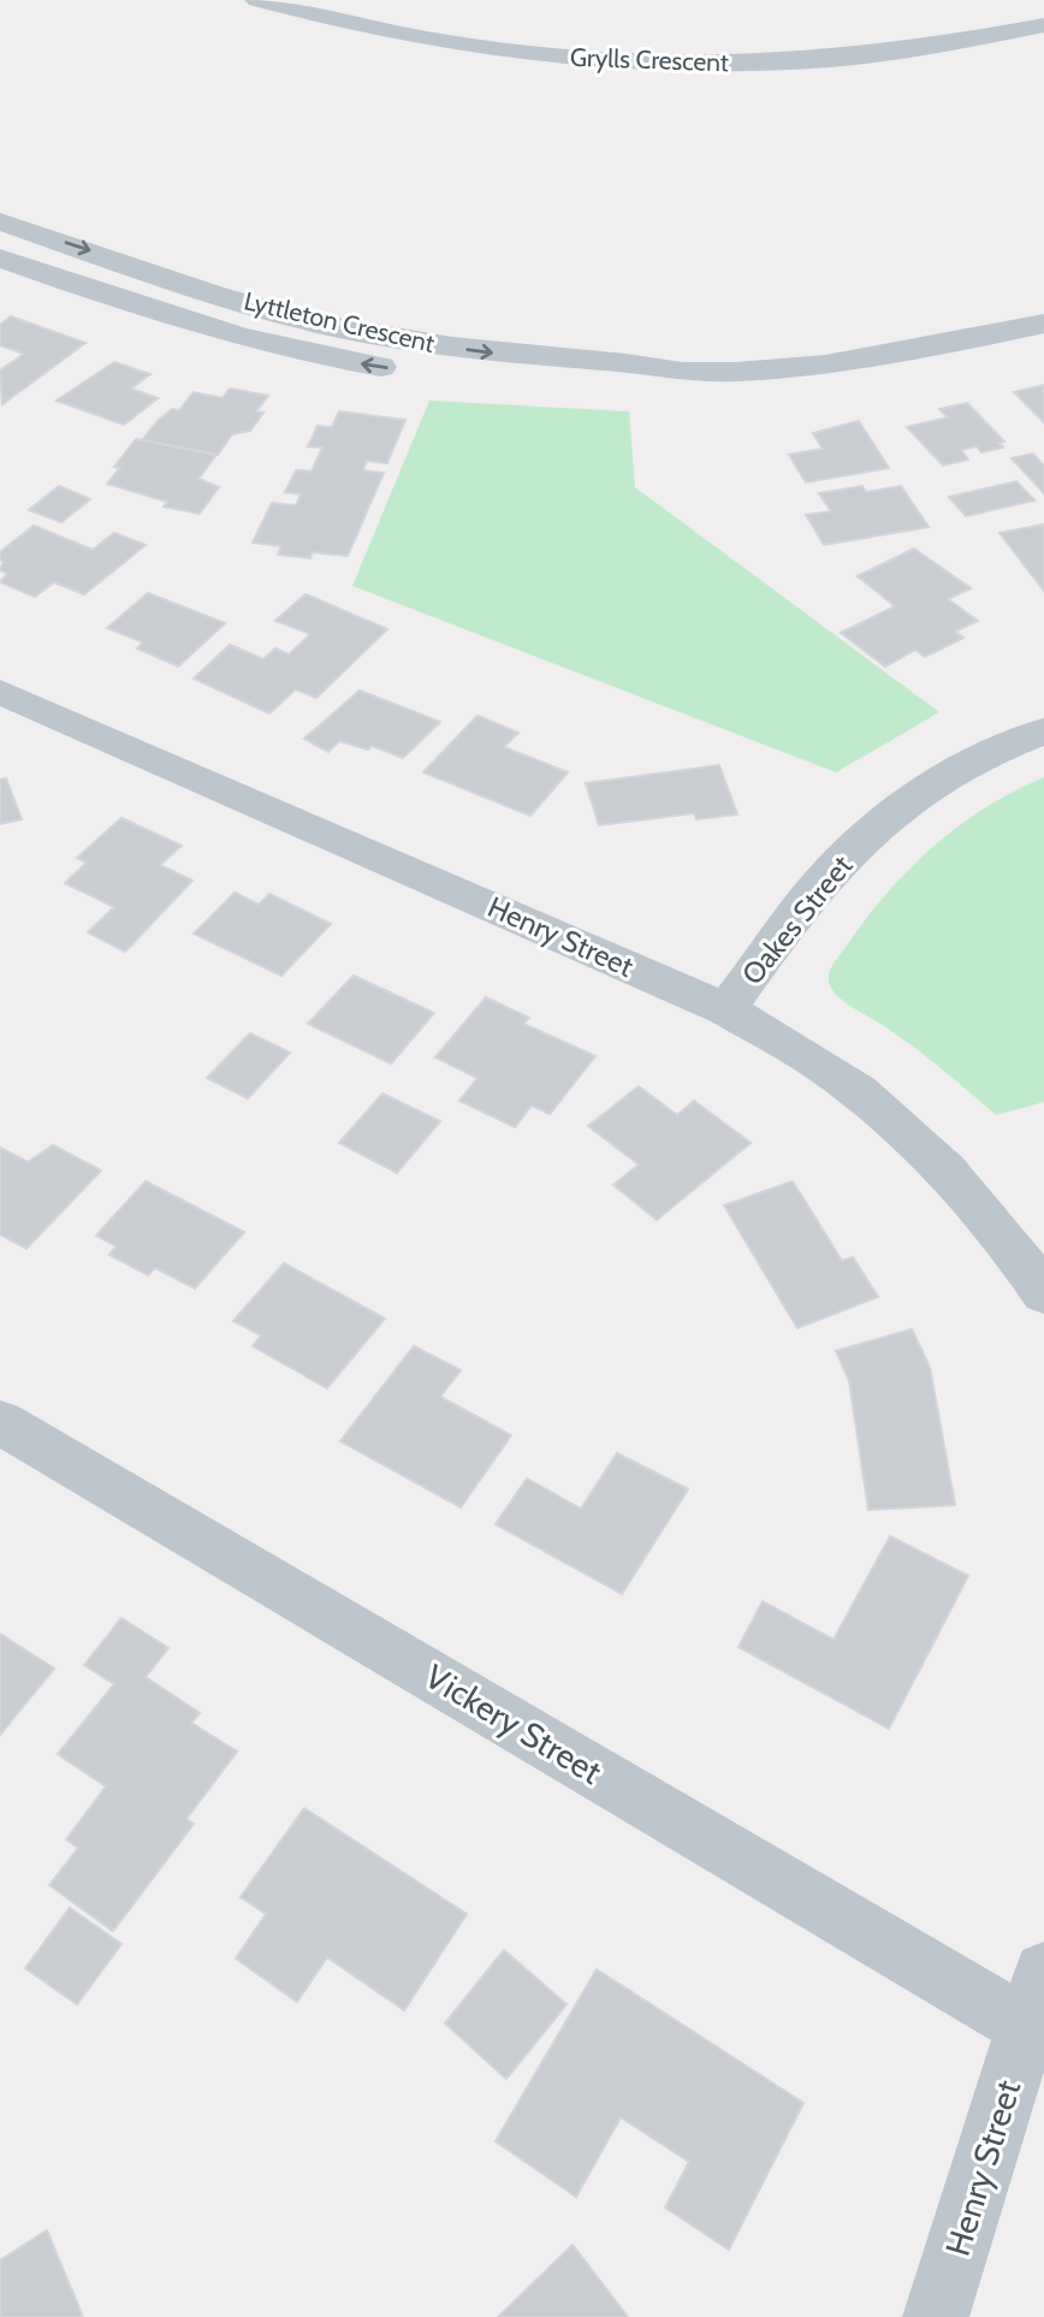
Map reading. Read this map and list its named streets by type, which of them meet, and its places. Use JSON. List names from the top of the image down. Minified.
{"streets":{"street":["Grylls Crescent","Lyttleton Crescent","Oakes Street","Henry Street","Vickery Street"]},"crossings":[["Oakes Street","Henry Street"],["Henry Street","Vickery Street"]]}
